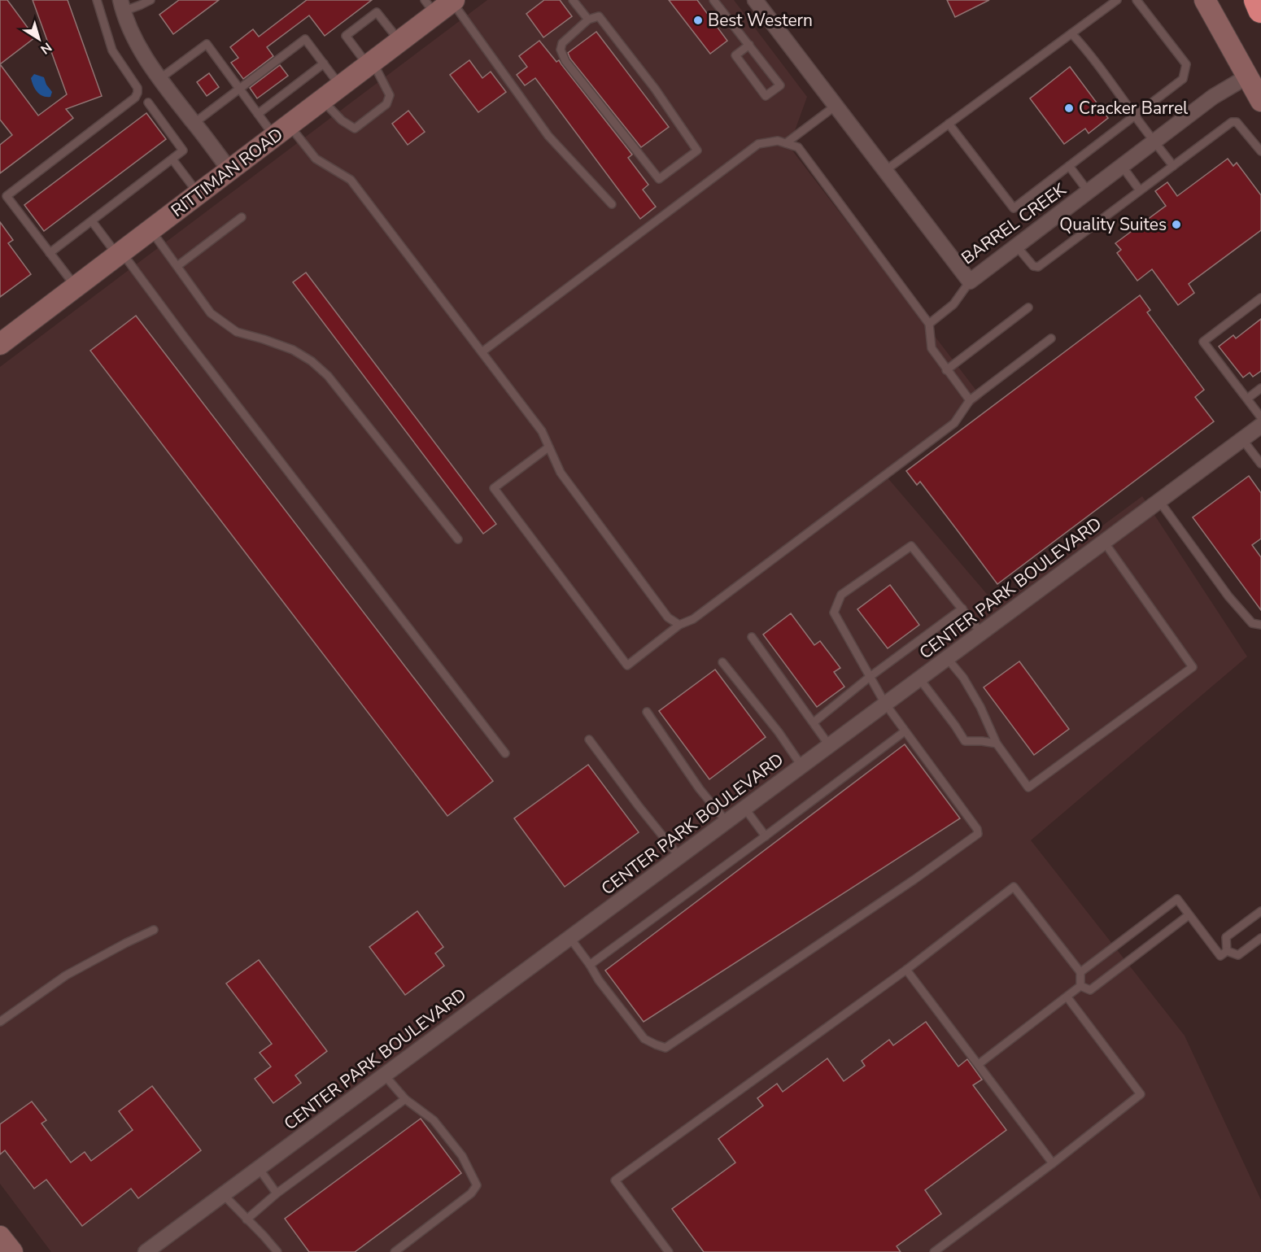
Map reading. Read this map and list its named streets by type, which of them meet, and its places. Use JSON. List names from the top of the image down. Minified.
{"streets":{"main road":["RITTIMAN ROAD"],"street":["BARREL CREEK","CENTER PARK BOULEVARD"]},"places":["Best Western","Cracker Barrel","Quality Suites"],"north":"bottom right"}
